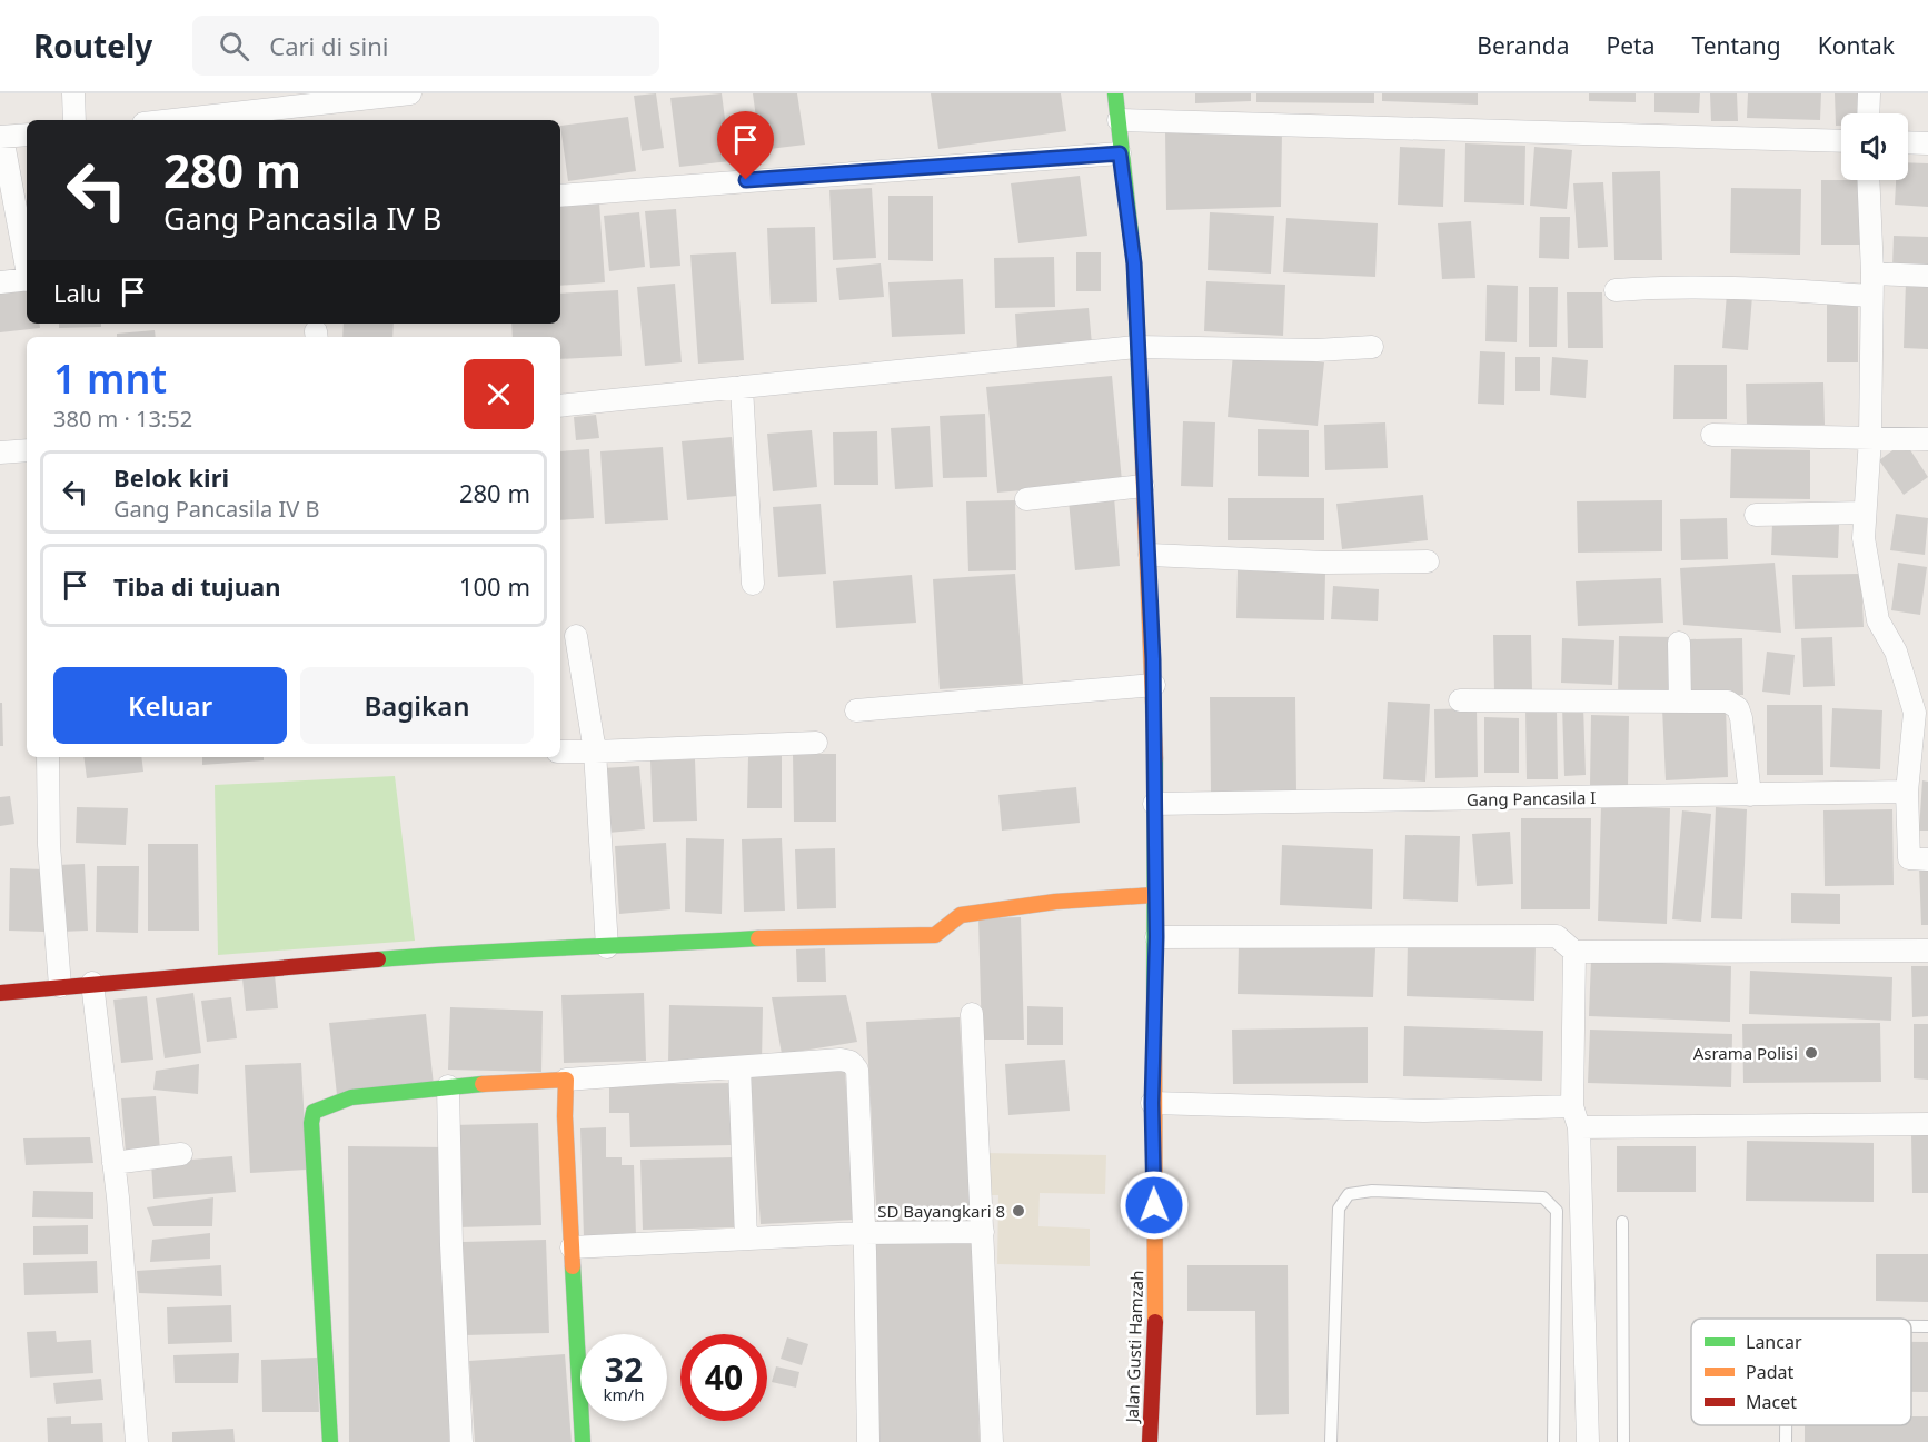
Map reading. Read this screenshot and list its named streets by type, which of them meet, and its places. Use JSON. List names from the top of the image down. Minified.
{"streets":{"street":["Gang Pancasila I","Jalan Gusti Hamzah"]},"crossings":[["Gang Pancasila I","Jalan Gusti Hamzah"]],"places":["Asrama Polisi","SD Bayangkari 8"],"legend":["Lancar","Padat","Macet"],"page":{"header":"Routely","search":"Cari di sini","nav":["Beranda","Peta","Tentang","Kontak"],"turn":["280 m","Gang Pancasila IV B"],"then":"Lalu","heading":["1 mnt","380 m · 13:52"],"list":[{"name":"Belok kiri","note":"Gang Pancasila IV B","value":"280 m"},{"name":"Tiba di tujuan","value":"100 m"}],"buttons":["Keluar","Bagikan"],"speed":"32 km/h","limit":"40"}}
